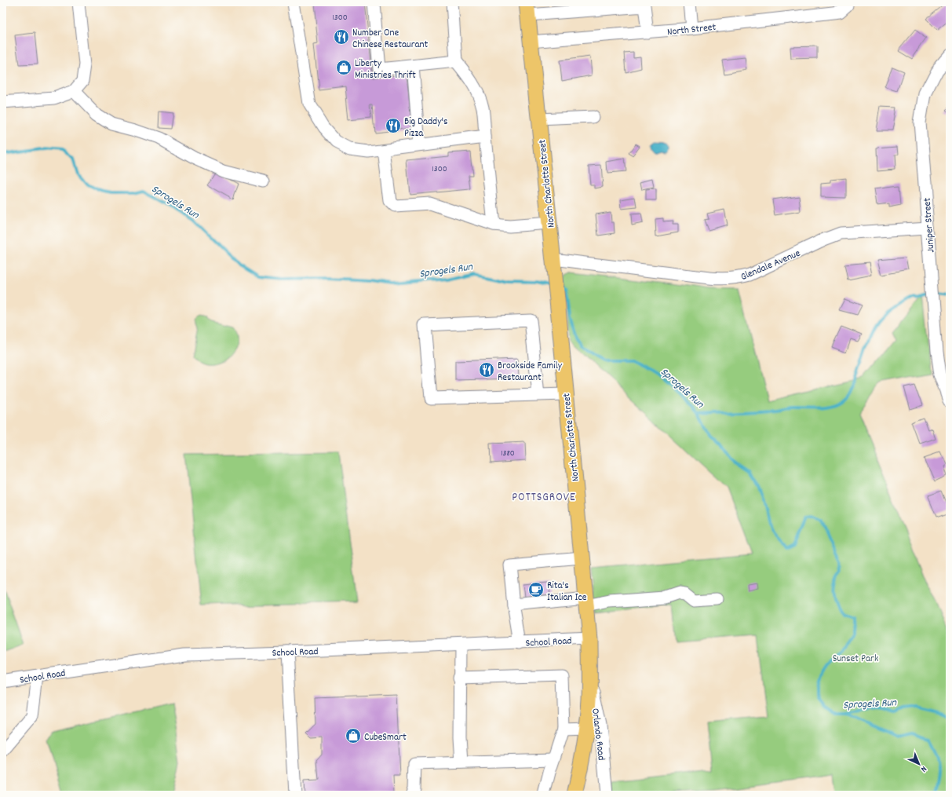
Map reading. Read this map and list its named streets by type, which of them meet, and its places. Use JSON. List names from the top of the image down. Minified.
{"streets":{"main road":["North Charlotte Street"],"street":["North Street","Juniper Street","Glendale Avenue","School Road","Orlando Road"]},"crossings":[["North Street","North Charlotte Street"],["North Charlotte Street","Glendale Avenue"],["North Charlotte Street","School Road"],["North Charlotte Street","Orlando Road"],["Juniper Street","Glendale Avenue"]],"districts":["POTTSGROVE"],"water":["Sprogels Run"],"parks":["Sunset Park"],"places":{"restaurant":["Number One Chinese Restaurant","Big Daddy's Pizza","Brookside Family Restaurant"],"shop":["Liberty Ministries Thrift","CubeSmart"],"cafe":["Rita's Italian Ice"]},"house_numbers":["1300","1300","1380"],"north":"bottom right"}
